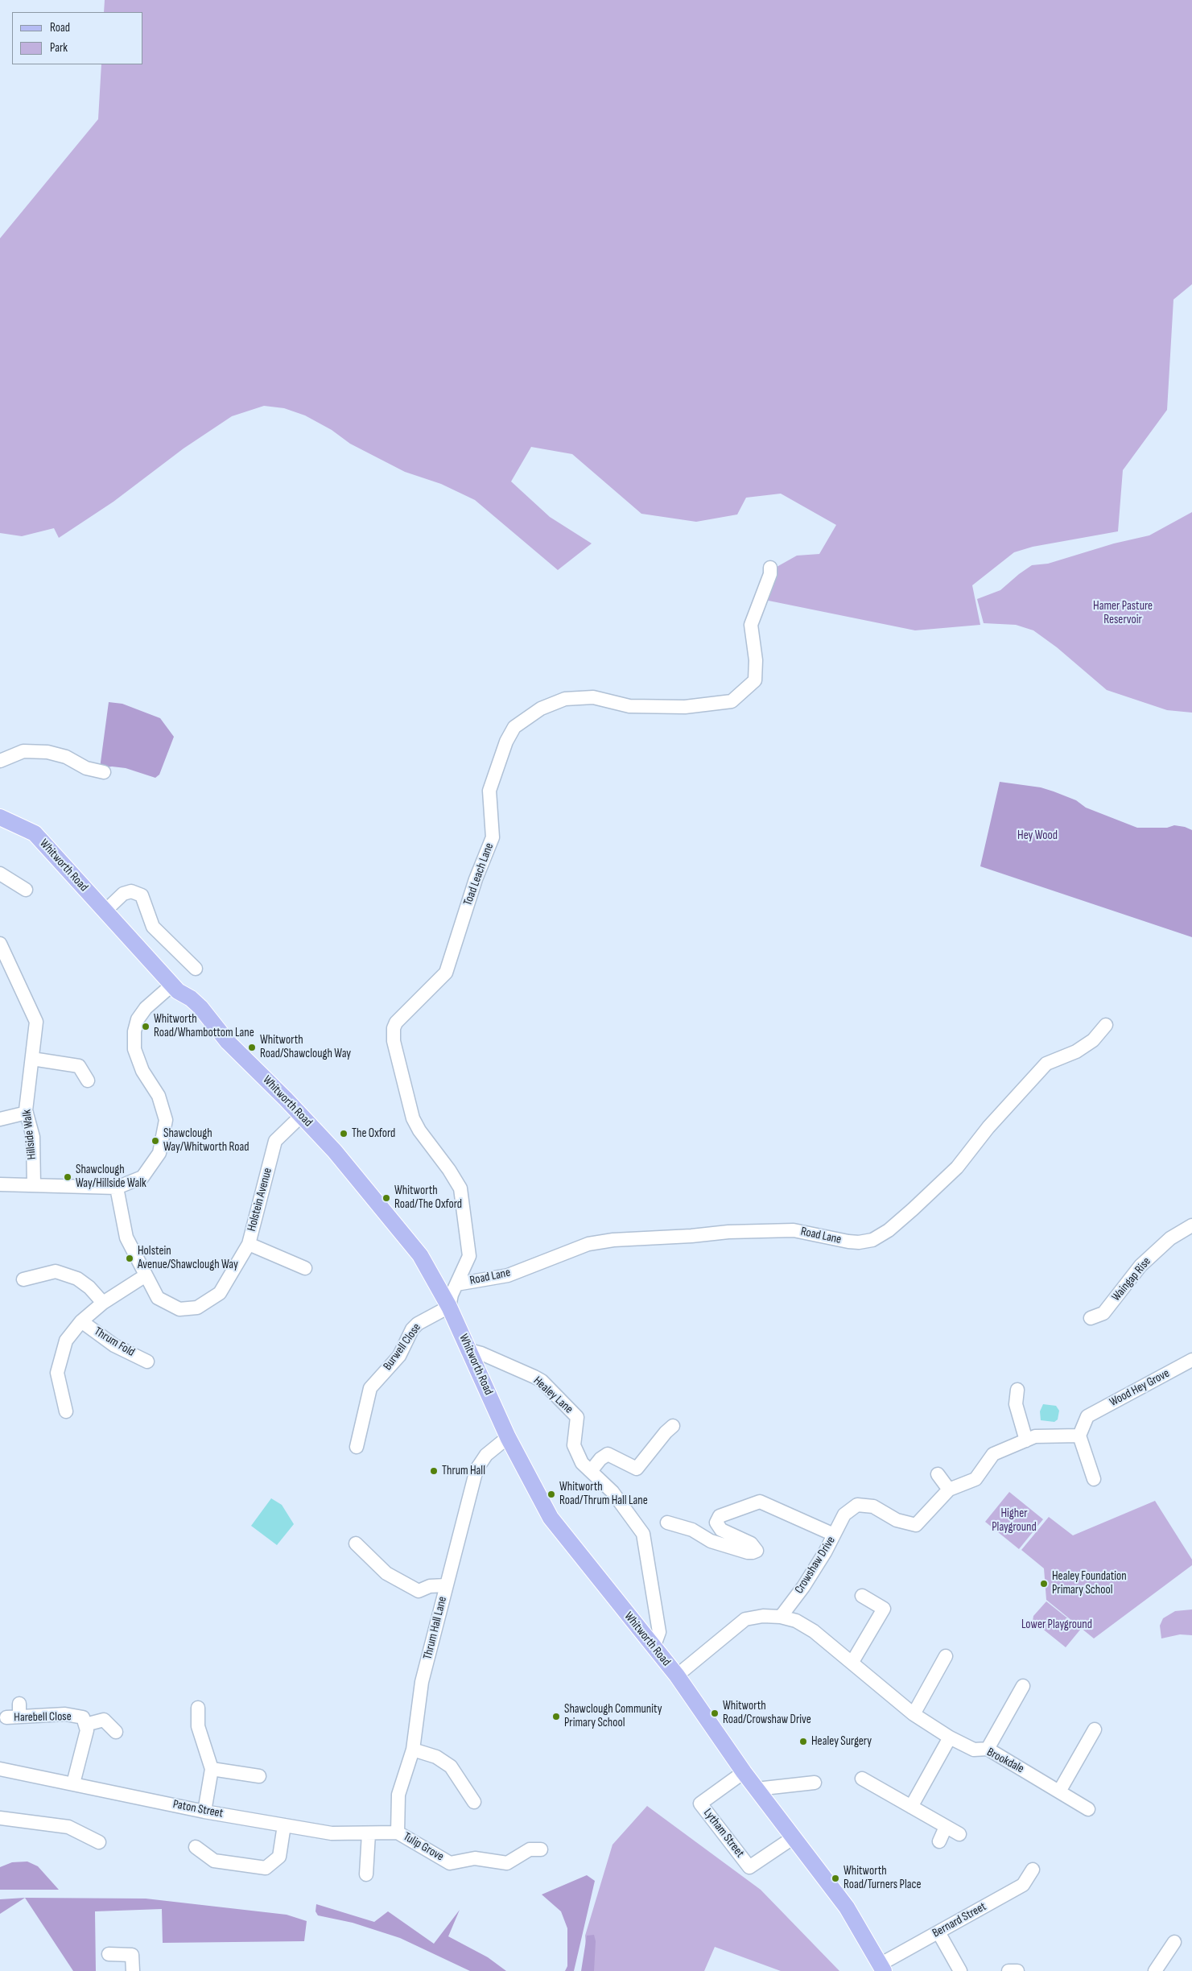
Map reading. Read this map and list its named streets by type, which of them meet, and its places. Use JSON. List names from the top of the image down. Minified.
{"streets":{"main road":["Whitworth Road"],"street":["Toad Leach Lane","Hillside Walk","Holstein Avenue","Road Lane","Waingap Rise","Thrum Fold","Burwell Close","Wood Hey Grove","Healey Lane","Crowshaw Drive","Thrum Hall Lane","Harebell Close","Brookdale","Paton Street","Lytham Street","Tulip Grove","Bernard Street"]},"crossings":[["Whitworth Road","Toad Leach Lane"],["Whitworth Road","Holstein Avenue"],["Whitworth Road","Burwell Close"],["Whitworth Road","Healey Lane"],["Whitworth Road","Thrum Hall Lane"],["Whitworth Road","Lytham Street"],["Whitworth Road","Bernard Street"],["Toad Leach Lane","Road Lane"],["Toad Leach Lane","Burwell Close"],["Crowshaw Drive","Brookdale"],["Thrum Hall Lane","Paton Street"],["Thrum Hall Lane","Tulip Grove"],["Harebell Close","Paton Street"],["Paton Street","Tulip Grove"]],"parks":["Hamer Pasture Reservoir","Hey Wood","Higher Playground","Lower Playground"],"places":["Whitworth Road/Whambottom Lane","Whitworth Road/Shawclough Way","The Oxford","Shawclough Way/Whitworth Road","Shawclough Way/Hillside Walk","Whitworth Road/The Oxford","Holstein Avenue/Shawclough Way","Thrum Hall","Whitworth Road/Thrum Hall Lane","Healey Foundation Primary School","Whitworth Road/Crowshaw Drive","Shawclough Community Primary School","Healey Surgery","Whitworth Road/Turners Place"],"legend":["Road","Park"]}
